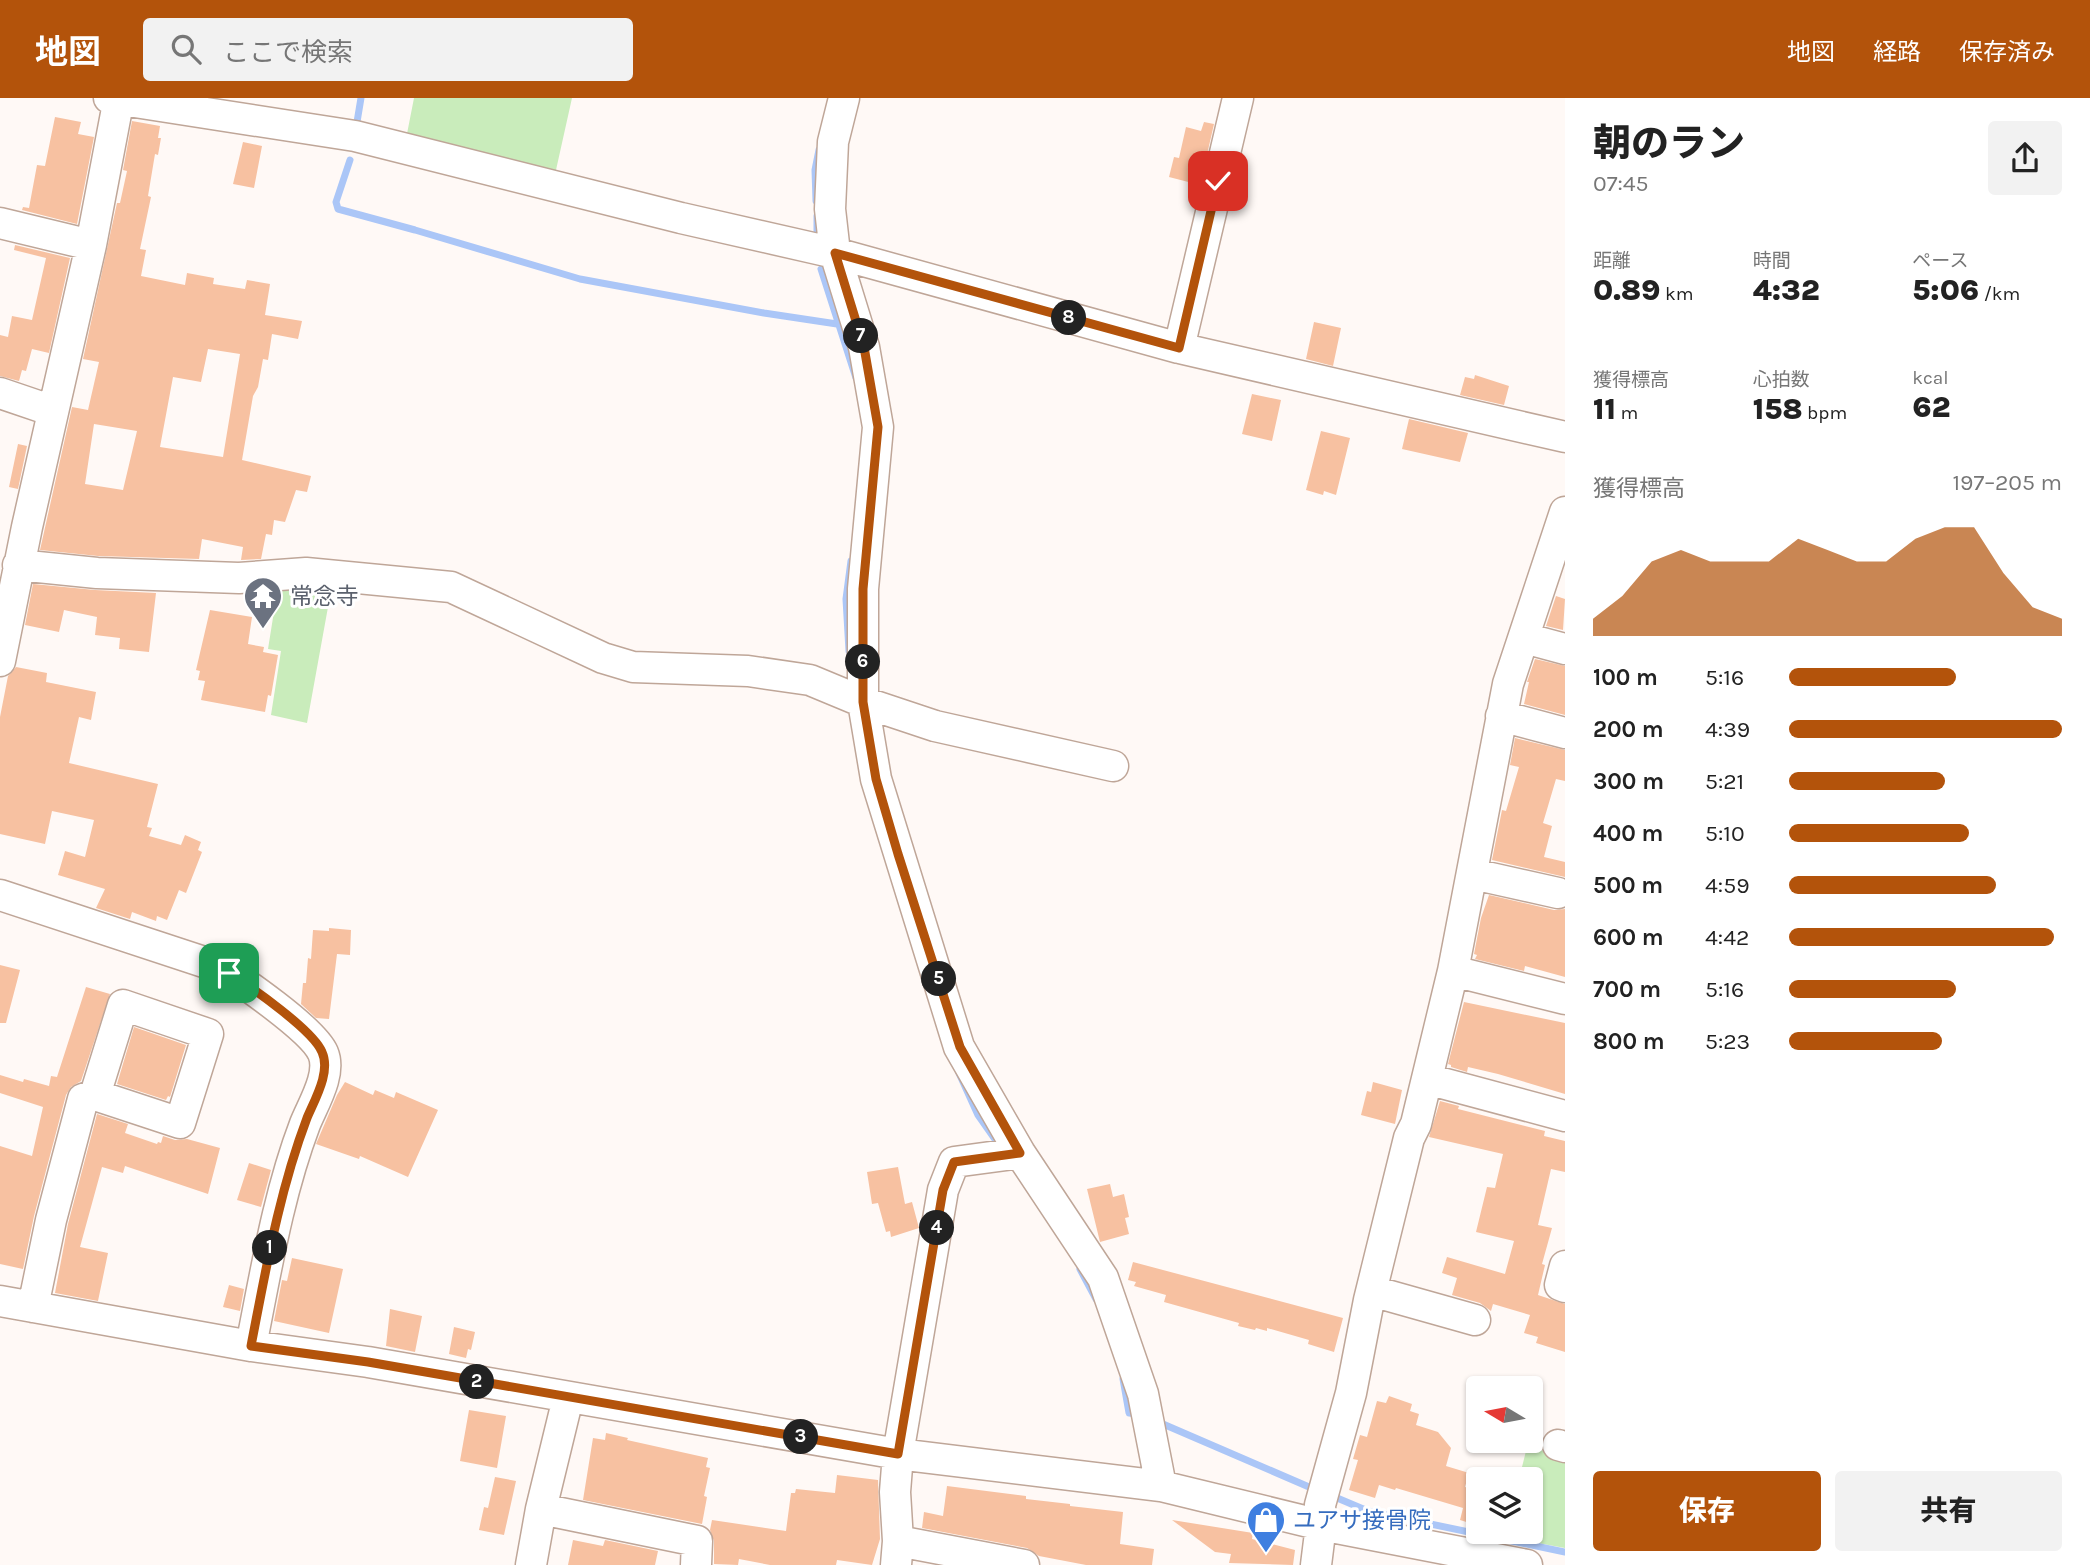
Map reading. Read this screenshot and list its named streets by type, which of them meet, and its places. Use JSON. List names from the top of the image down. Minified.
{"places":{"temple":["常念寺"],"shop":["ユアサ接骨院"]},"north":"left","page":{"header":"地図","search":"ここで検索","nav":["地図","経路","保存済み"],"heading":["朝のラン","07:45"],"stats":[["距離","0.89 km"],["時間","4:32"],["ペース","5:06 /km"],["獲得標高","11 m"],["心拍数","158 bpm"],["kcal","62"]],"pins":["8","7","6","5","4","1","2","3"],"chart":["獲得標高","197–205 m"],"list":[{"name":"100 m","note":"5:16"},{"name":"200 m","note":"4:39"},{"name":"300 m","note":"5:21"},{"name":"400 m","note":"5:10"},{"name":"500 m","note":"4:59"},{"name":"600 m","note":"4:42"},{"name":"700 m","note":"5:16"},{"name":"800 m","note":"5:23"}],"buttons":["保存","共有"]}}
